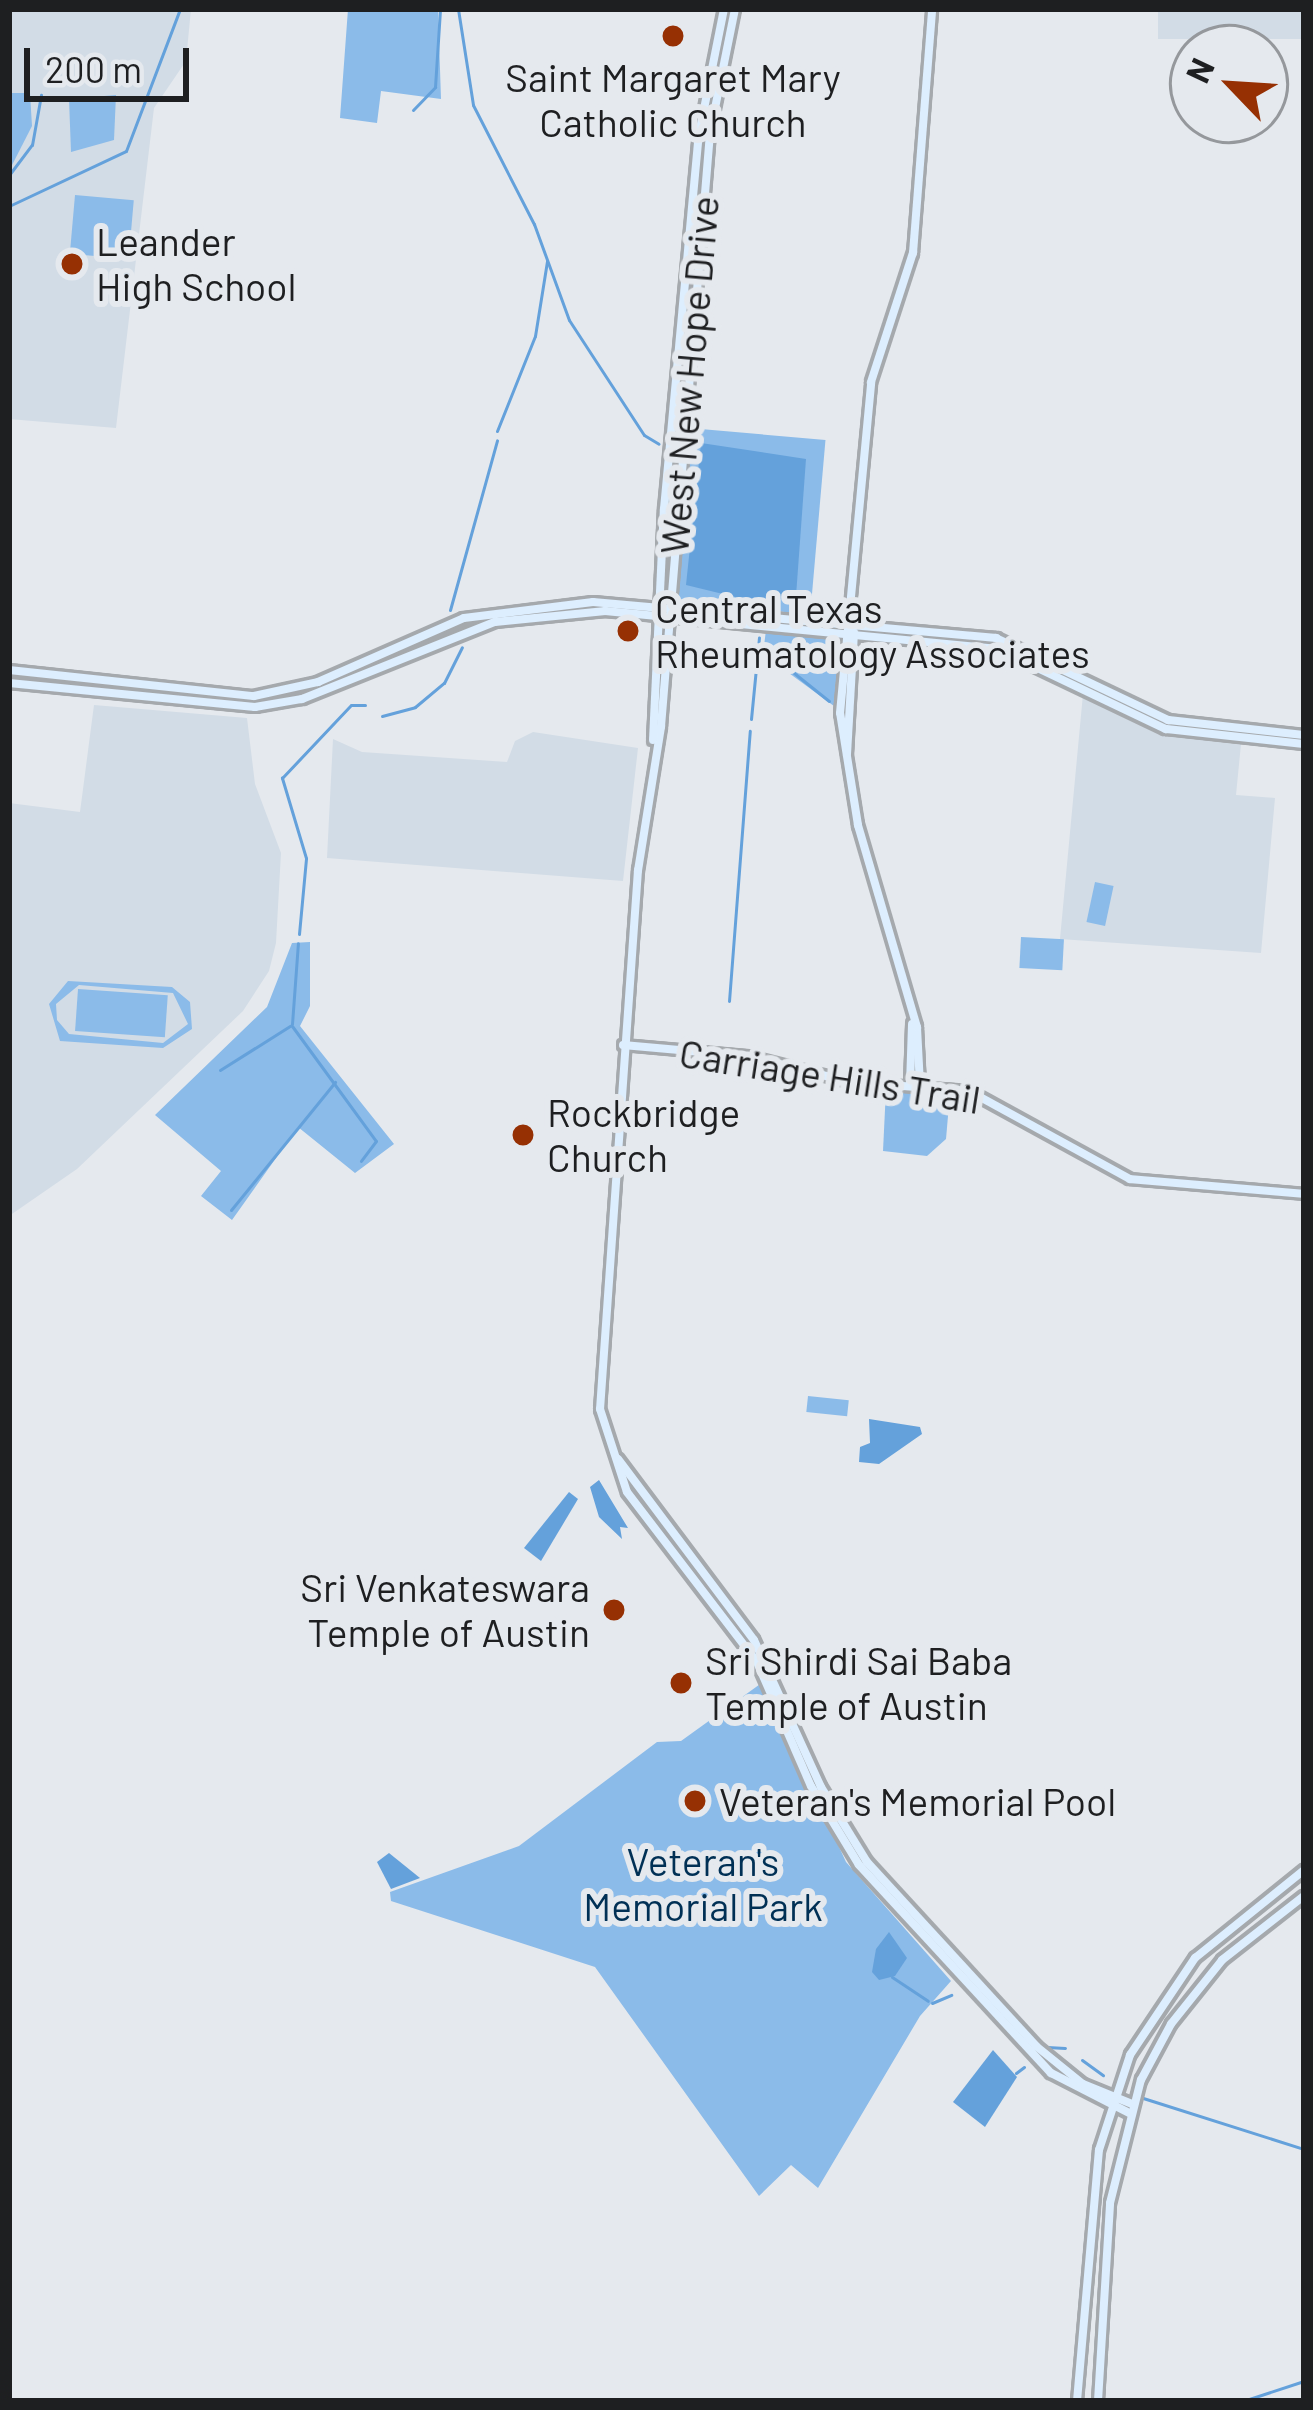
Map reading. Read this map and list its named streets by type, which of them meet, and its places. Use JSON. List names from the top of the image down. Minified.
{"streets":{"main road":["West New Hope Drive","Carriage Hills Trail"]},"crossings":[["West New Hope Drive","Carriage Hills Trail"]],"parks":["Veteran's Memorial Park"],"places":["Saint Margaret Mary Catholic Church","Leander High School","Central Texas Rheumatology Associates","Rockbridge Church","Sri Venkateswara Temple of Austin","Sri Shirdi Sai Baba Temple of Austin","Veteran's Memorial Pool"],"scale_bar":"200 m","north":"top left"}
